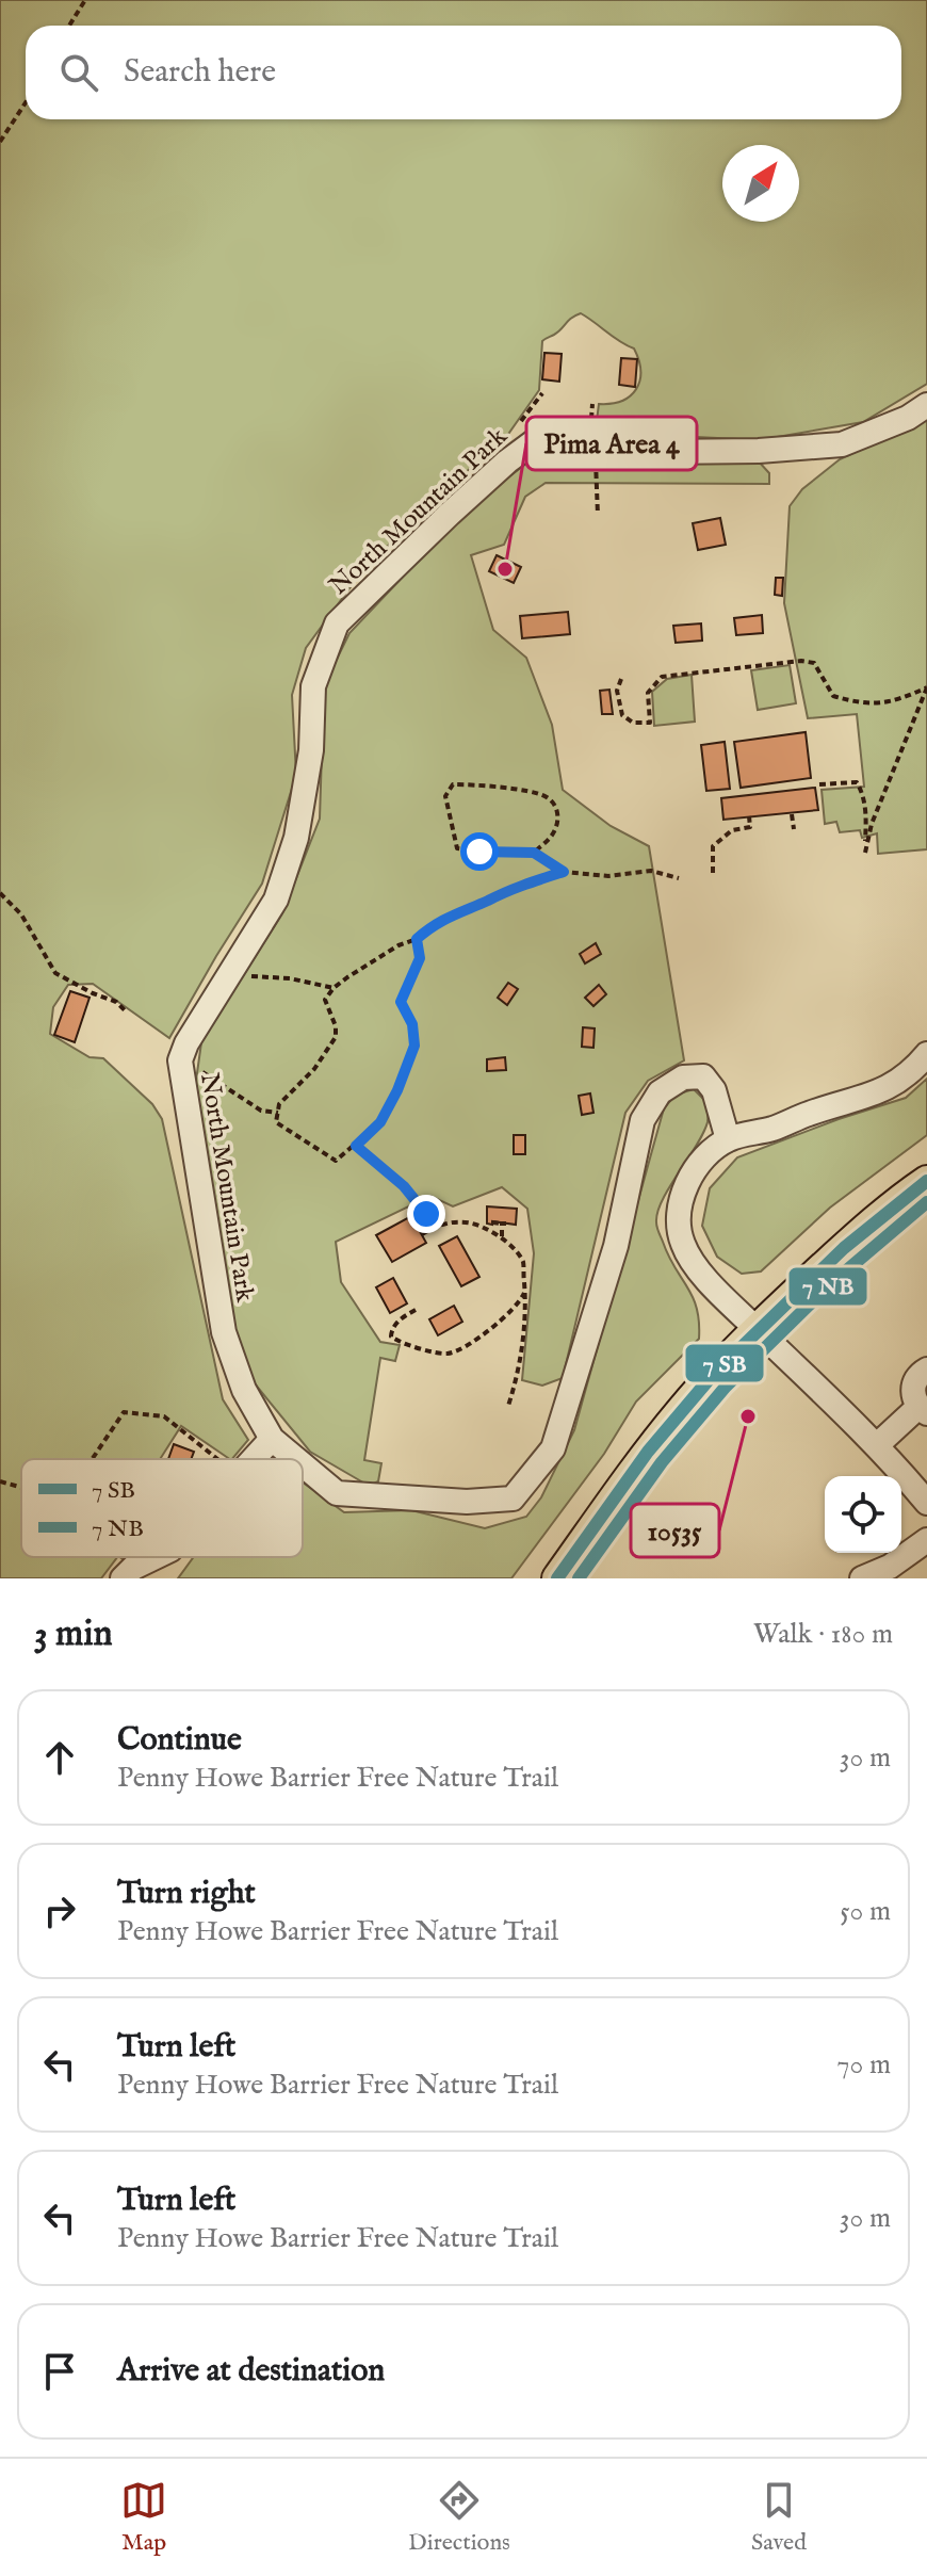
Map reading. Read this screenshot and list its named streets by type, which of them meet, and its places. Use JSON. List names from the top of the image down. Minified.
{"streets":{"street":["North Mountain Park"]},"places":["Pima Area 4","10535"],"legend":["7 SB","7 NB"],"north":"top right","page":{"search":"Search here","heading":["3 min","Walk · 180 m"],"list":[["Continue","Penny Howe Barrier Free Nature Trail","30 m"],["Turn right","Penny Howe Barrier Free Nature Trail","50 m"],["Turn left","Penny Howe Barrier Free Nature Trail","70 m"],["Turn left","Penny Howe Barrier Free Nature Trail","30 m"],"Arrive at destination"],"nav":["Map","Directions","Saved"]}}
